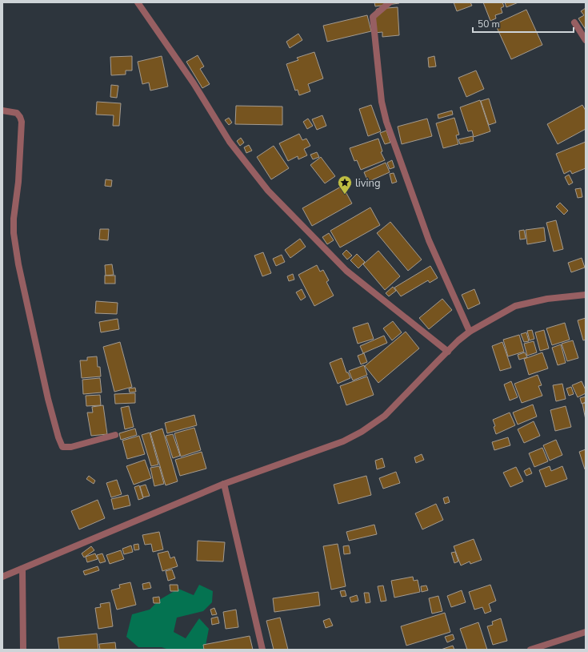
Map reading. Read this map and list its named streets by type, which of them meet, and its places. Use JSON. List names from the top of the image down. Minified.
{"places":{"place":["living"]},"scale_bar":"50 m"}
